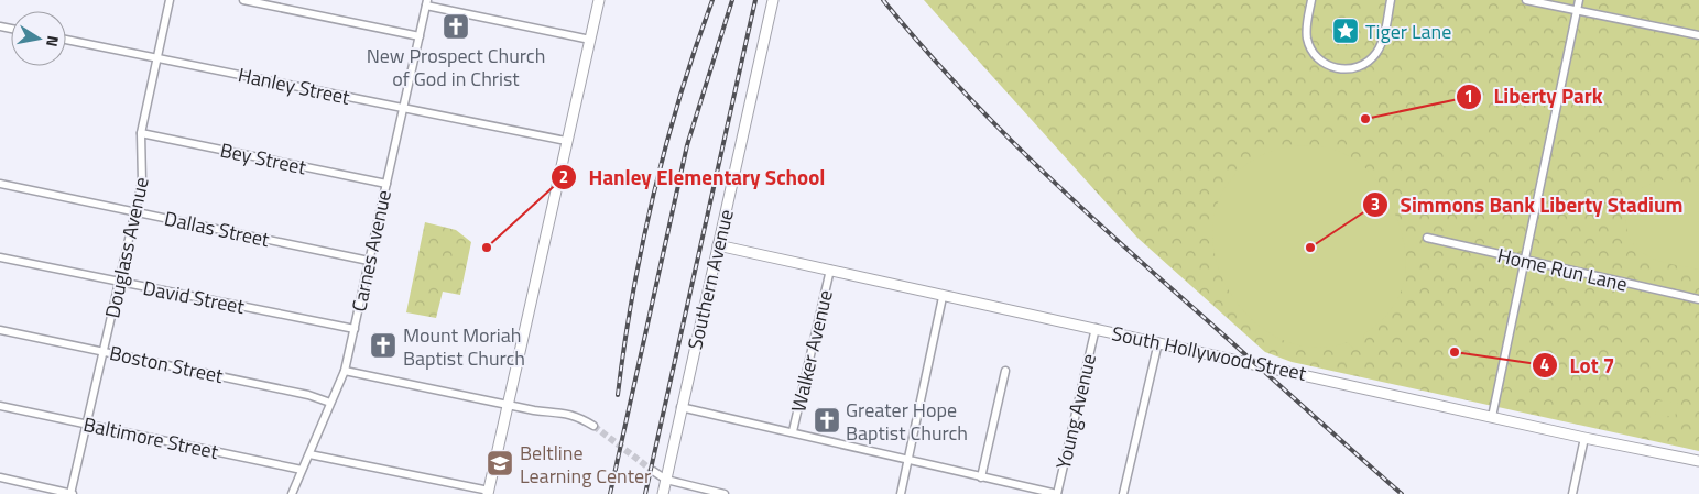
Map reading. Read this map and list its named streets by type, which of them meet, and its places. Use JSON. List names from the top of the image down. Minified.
{"streets":{"main road":["Southern Avenue","South Hollywood Street"],"street":["Hanley Street","Bey Street","Dallas Street","Douglass Avenue","Carnes Avenue","Home Run Lane","David Street","Walker Avenue","Boston Street","Young Avenue","Baltimore Street"]},"crossings":[["Hanley Street","Douglass Avenue"],["Hanley Street","Carnes Avenue"],["Bey Street","Douglass Avenue"],["Bey Street","Carnes Avenue"],["Dallas Street","Douglass Avenue"],["Dallas Street","Carnes Avenue"],["Douglass Avenue","David Street"],["Douglass Avenue","Boston Street"],["Douglass Avenue","Baltimore Street"],["Carnes Avenue","David Street"],["Carnes Avenue","Boston Street"],["Carnes Avenue","Baltimore Street"],["Southern Avenue","South Hollywood Street"],["Walker Avenue","South Hollywood Street"],["South Hollywood Street","Young Avenue"]],"places":{"church":["New Prospect Church of God in Christ","Mount Moriah Baptist Church","Greater Hope Baptist Church"],"place":["Tiger Lane"],"other":["Liberty Park","Hanley Elementary School","Simmons Bank Liberty Stadium","Lot 7"],"school or university":["Beltline Learning Center"]},"north":"right"}
